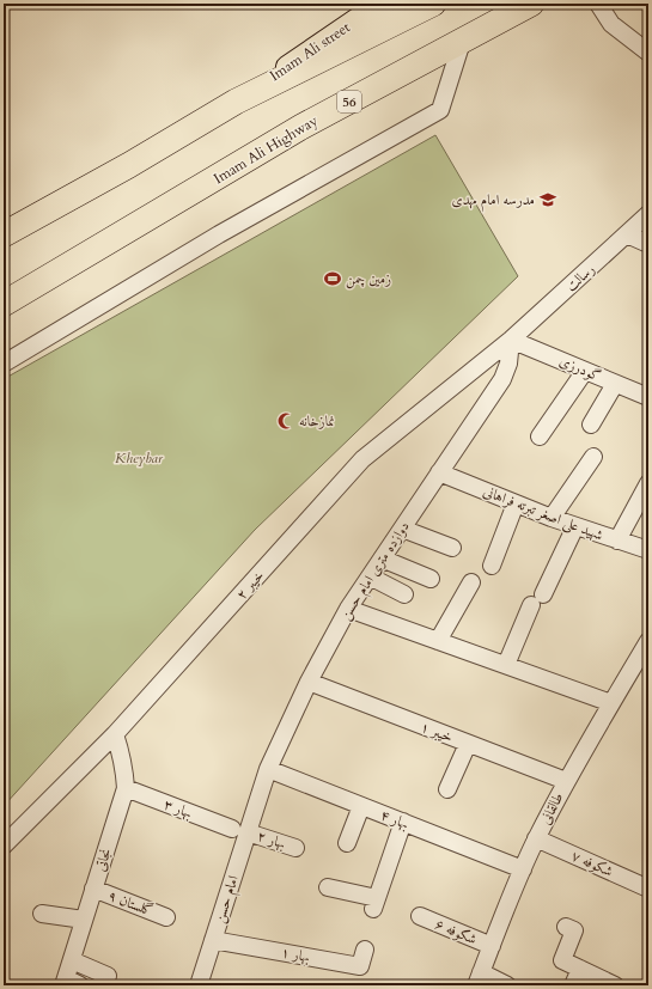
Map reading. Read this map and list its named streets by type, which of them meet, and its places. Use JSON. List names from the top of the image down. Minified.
{"streets":{"highway":["56","Imam Ali Highway"],"main road":["Imam Ali street"],"street":["رسالت","گودرزی","شهید علی اصغر تبرته فراهانی","دوازده متری امام حسن","خیبر ۲","خیبر ۱","بهار ۳","طالقانی","بهار ۴","بهار ۲","نجاتی","شکوفه ۷","امام حسن","گلستان ۹","شکوفه ۶","بهار ۱"]},"crossings":[["رسالت","گودرزی"],["رسالت","دوازده متری امام حسن"],["رسالت","خیبر ۲"],["گودرزی","دوازده متری امام حسن"],["گودرزی","خیبر ۲"],["شهید علی اصغر تبرته فراهانی","دوازده متری امام حسن"],["دوازده متری امام حسن","خیبر ۲"],["دوازده متری امام حسن","خیبر ۱"],["دوازده متری امام حسن","بهار ۴"],["دوازده متری امام حسن","امام حسن"],["خیبر ۲","نجاتی"],["خیبر ۱","طالقانی"],["بهار ۳","بهار ۲"],["بهار ۳","نجاتی"],["بهار ۳","امام حسن"],["طالقانی","بهار ۴"],["طالقانی","شکوفه ۷"],["طالقانی","شکوفه ۶"],["بهار ۲","امام حسن"],["نجاتی","گلستان ۹"],["امام حسن","بهار ۱"]],"parks":["Kheybar"],"places":{"school or university":["مدرسه امام مهدی"],"sports":["زمین چمن"],"mosque":["نمازخانه"]}}
